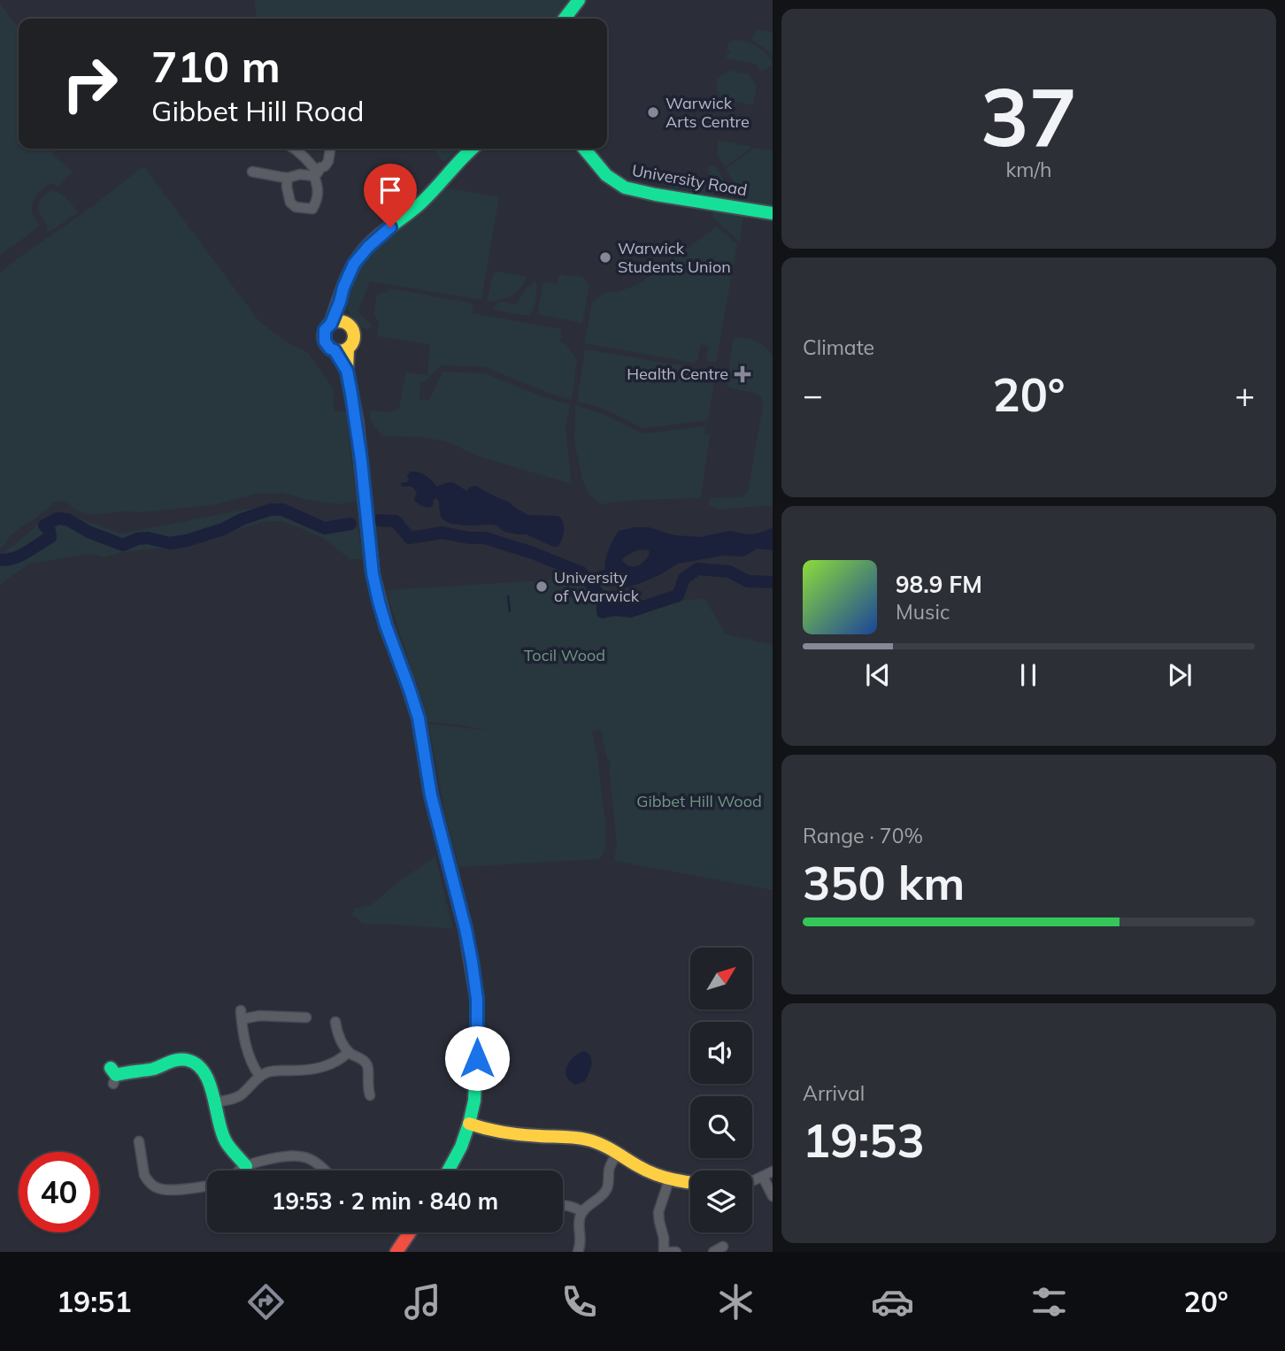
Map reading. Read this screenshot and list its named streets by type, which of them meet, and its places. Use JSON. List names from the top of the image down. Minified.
{"streets":{"street":["University Road"]},"parks":["Tocil Wood","Gibbet Hill Wood"],"places":{"other":["Warwick Arts Centre","Warwick Students Union","University of Warwick"],"health":["Health Centre"]},"north":"top right","page":{"tile":[["37","km/h"],"Climate",["Range · 70%","350 km"],["Arrival","19:53"]],"turn":["710 m","Gibbet Hill Road"],"heat":["−","20°","+"],"song":["98.9 FM","Music"],"limit":"40","trip":"19:53 · 2 min · 840 m","tabs":["19:51","20°"]}}
